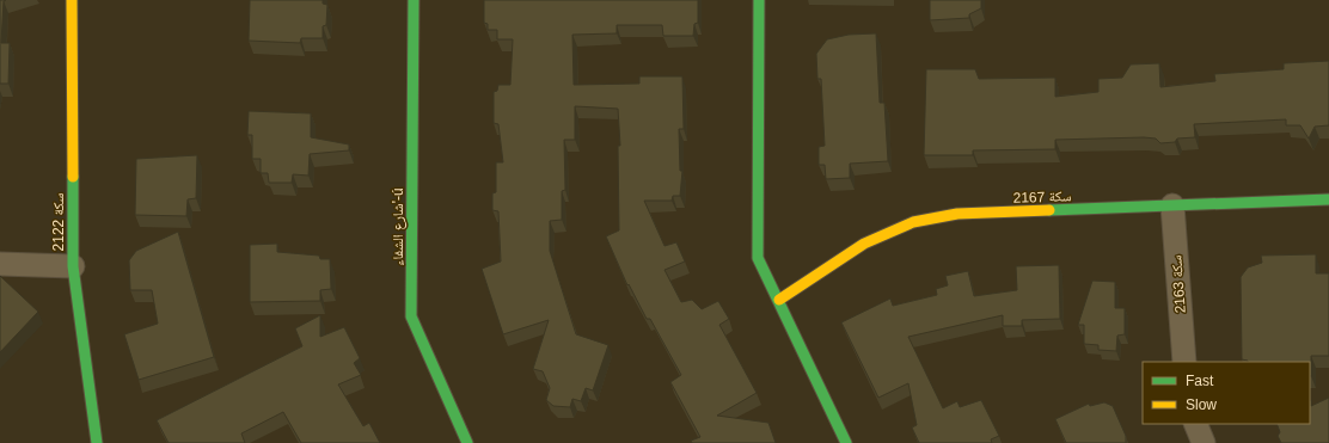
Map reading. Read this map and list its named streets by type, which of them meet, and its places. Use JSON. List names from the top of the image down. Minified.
{"streets":{"street":["سكة 2167","سكة 2122","شارع الشفاء'-ú","سكة 2163"]},"crossings":[["سكة 2167","سكة 2163"]],"legend":["Fast","Slow"]}
